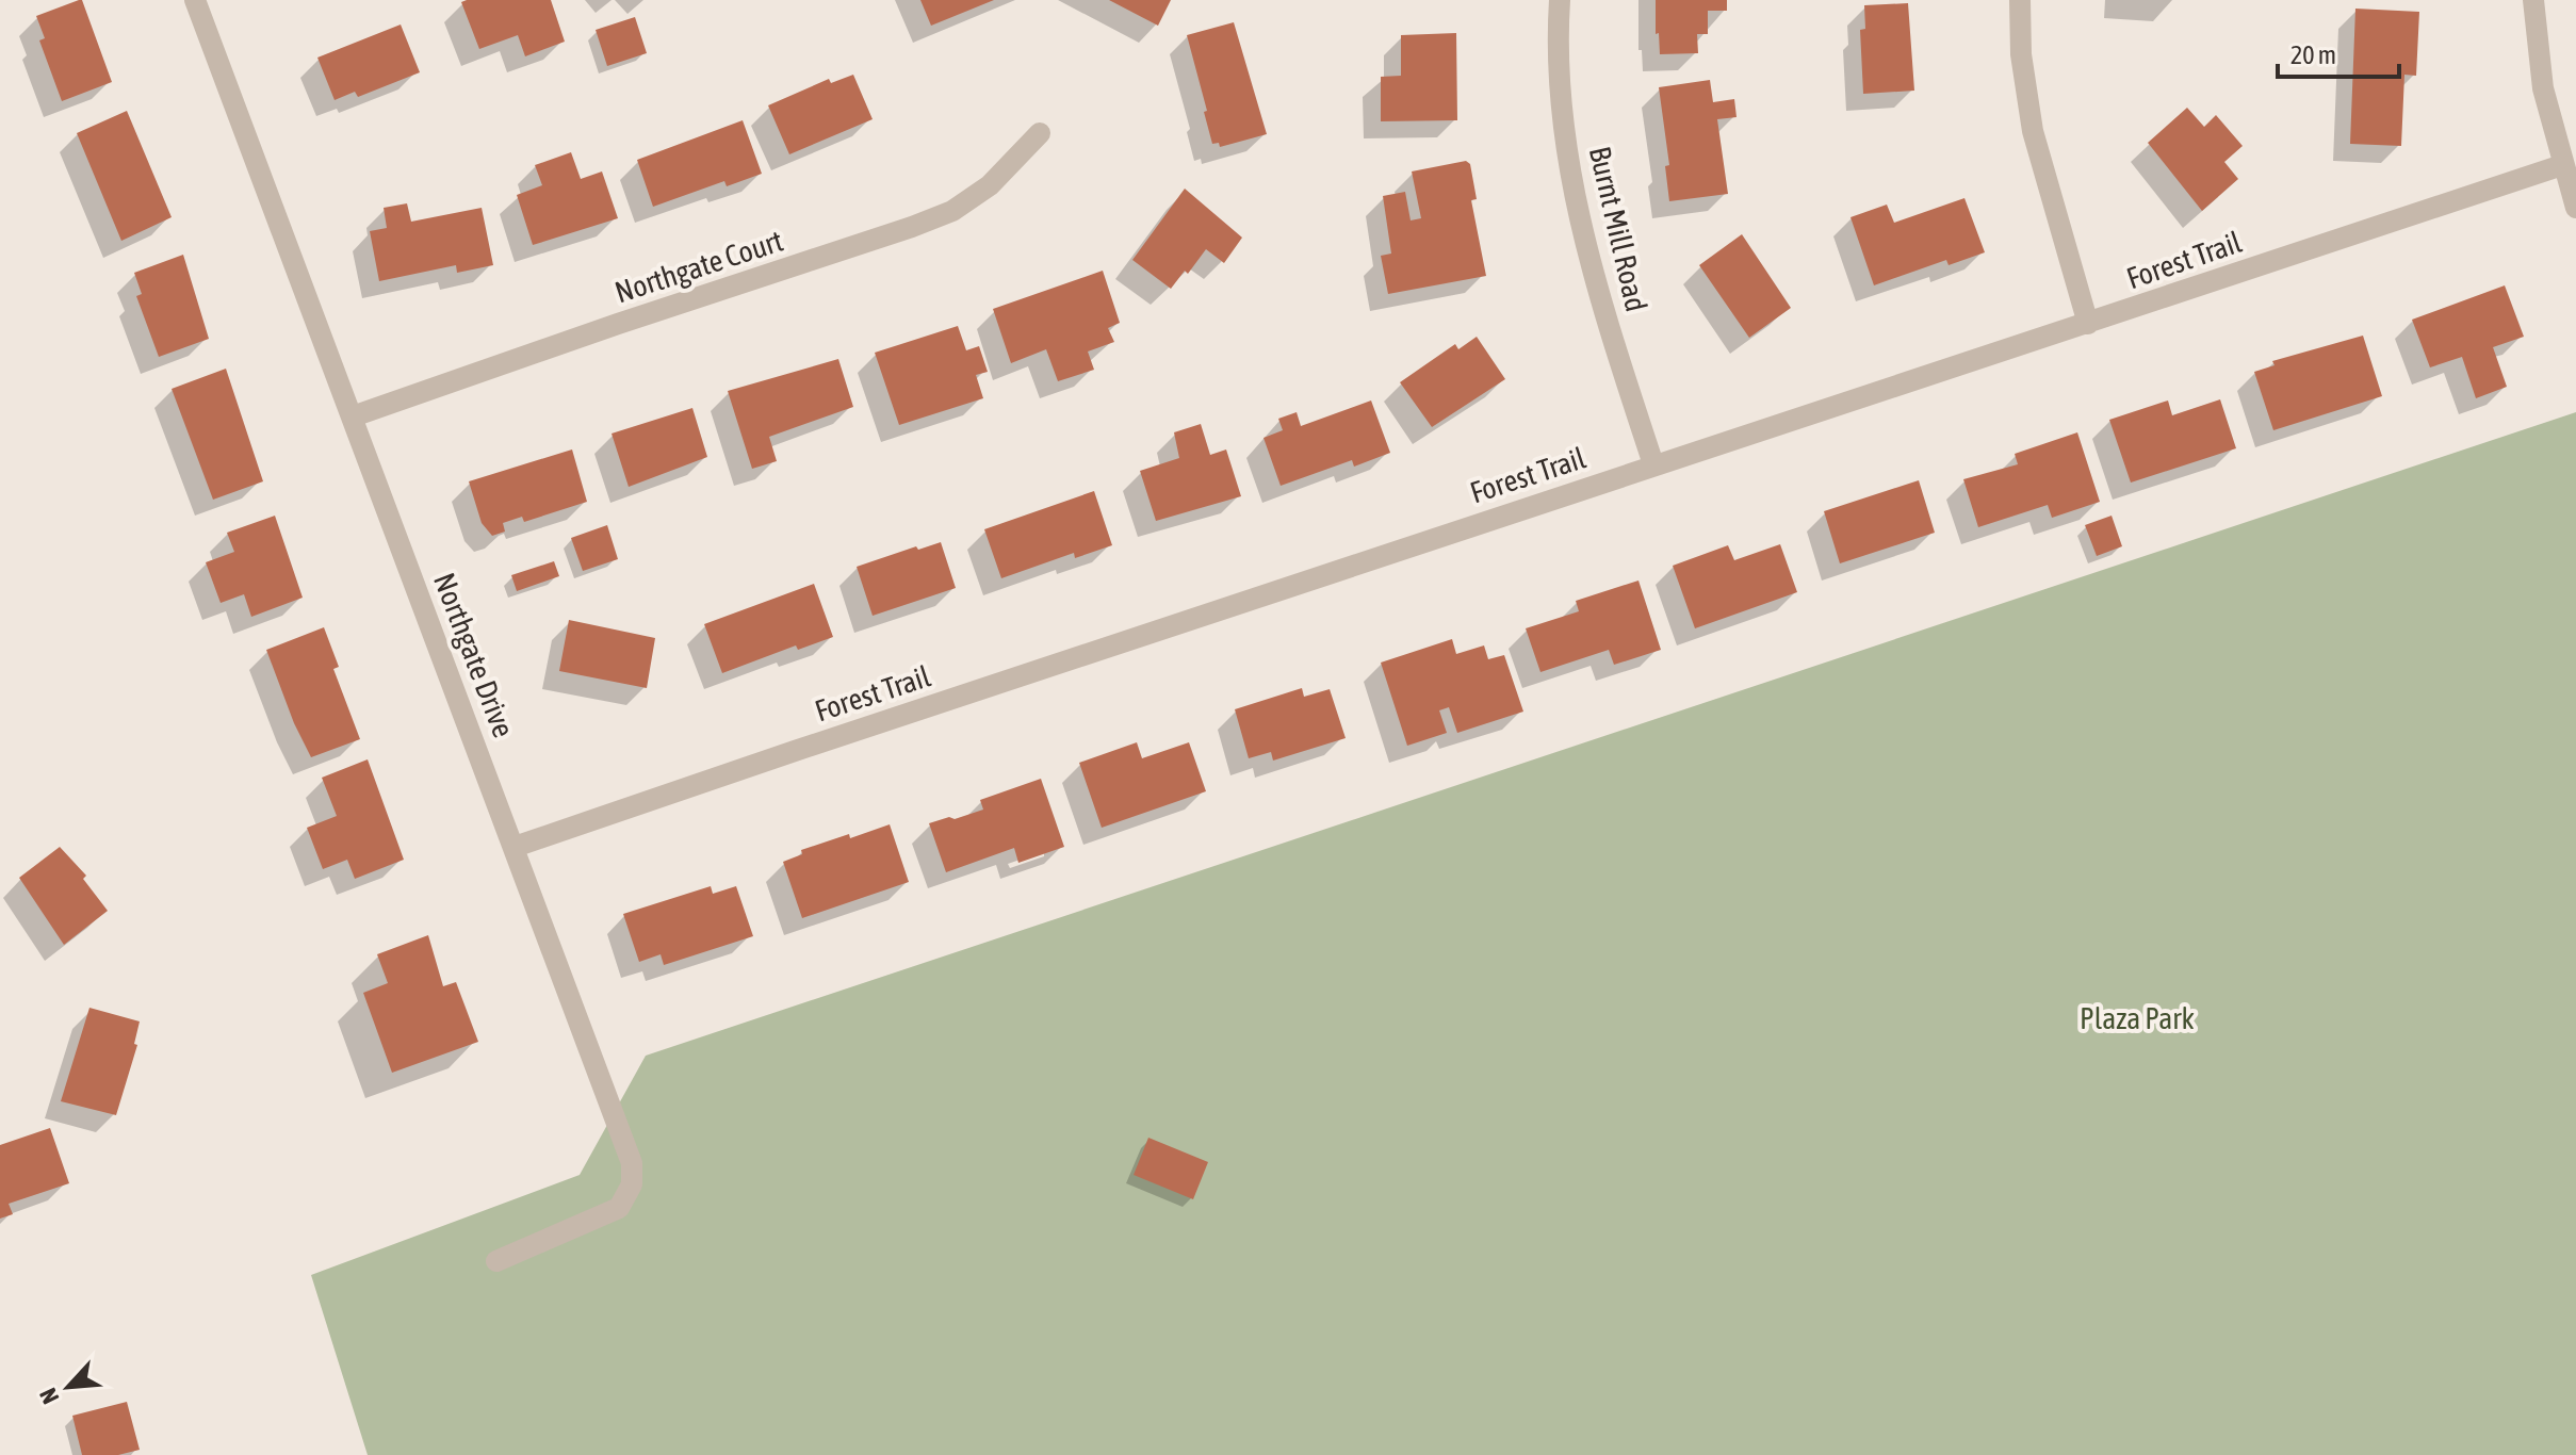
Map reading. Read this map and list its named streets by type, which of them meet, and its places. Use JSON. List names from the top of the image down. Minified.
{"streets":{"street":["Burnt Mill Road","Forest Trail","Northgate Court","Northgate Drive"]},"crossings":[["Burnt Mill Road","Forest Trail"],["Forest Trail","Northgate Drive"],["Northgate Court","Northgate Drive"]],"parks":["Plaza Park"],"scale_bar":"20 m","north":"bottom left"}
